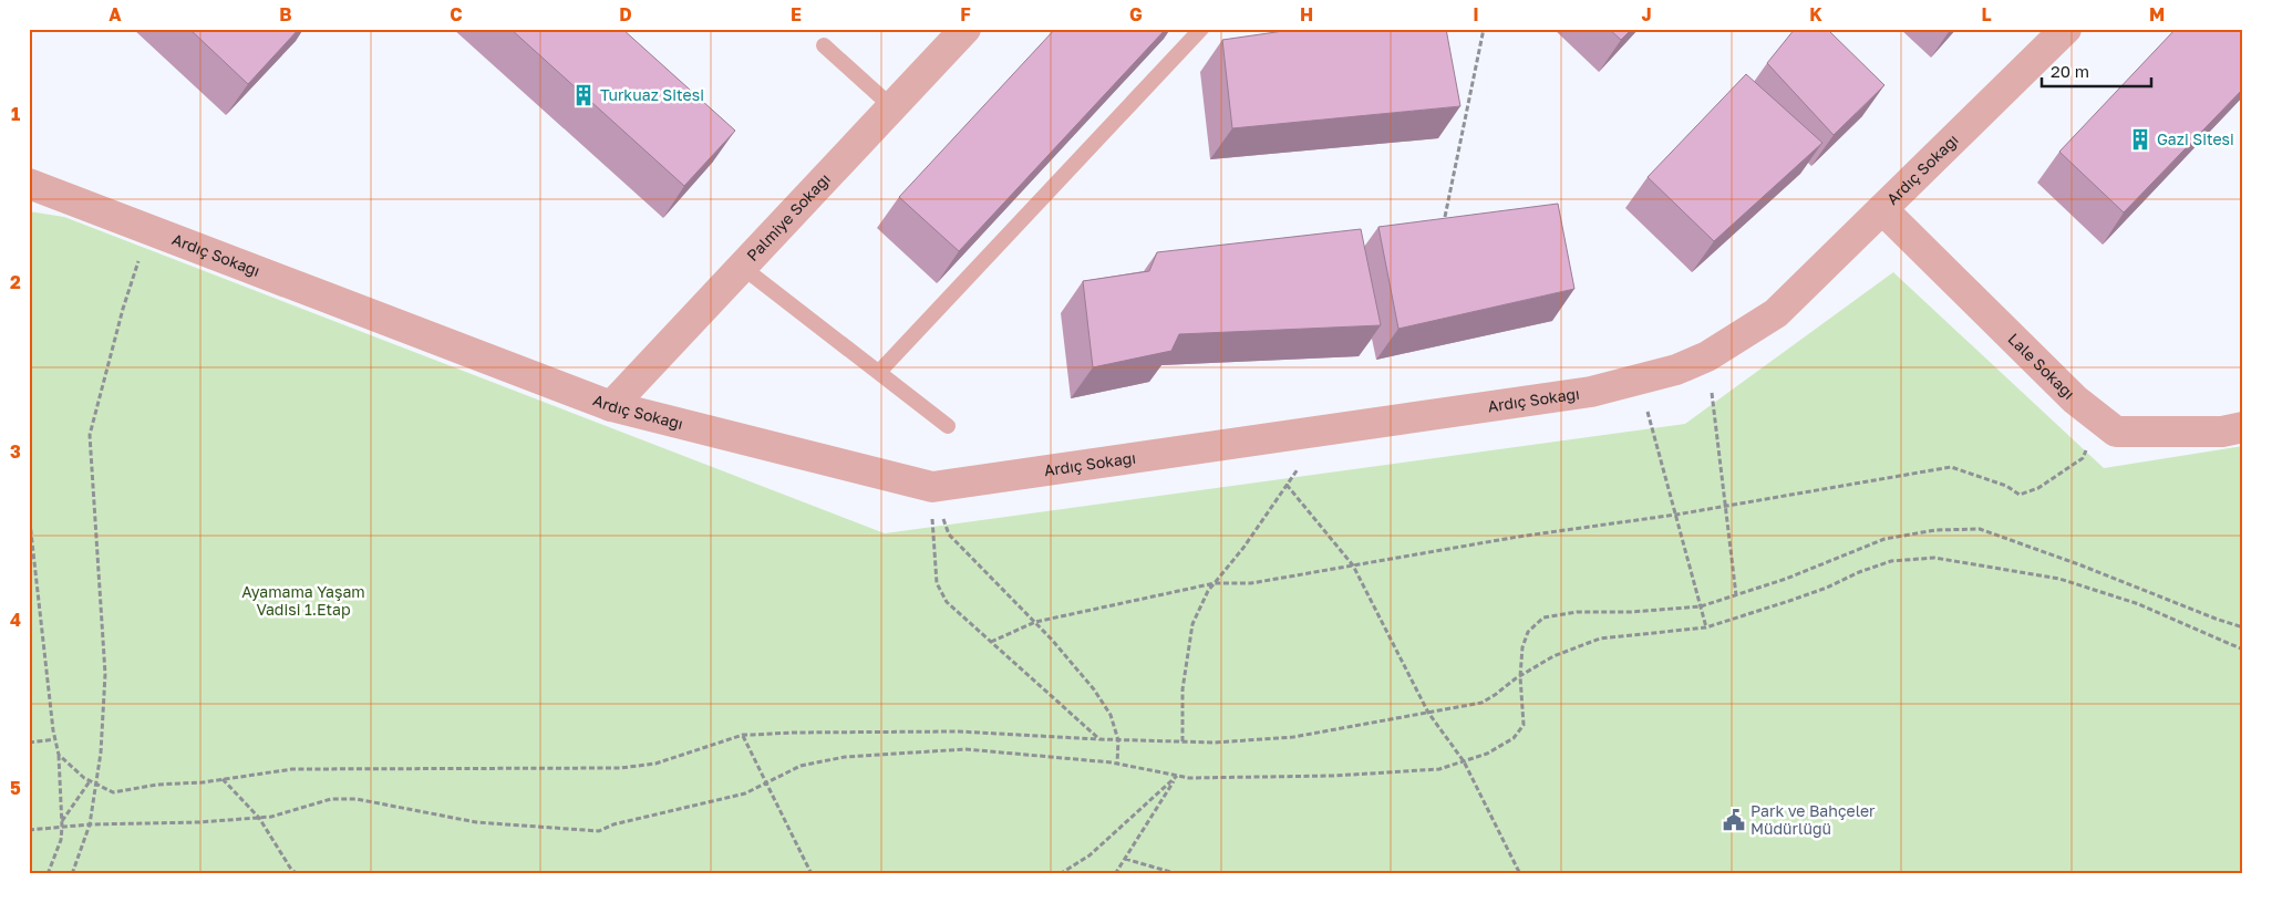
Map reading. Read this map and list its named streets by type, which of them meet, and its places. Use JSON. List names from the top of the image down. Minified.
{"streets":{"street":["Ardıç Sokağı","Palmiye Sokağı","Lale Sokağı"]},"crossings":[["Ardıç Sokağı","Palmiye Sokağı"],["Ardıç Sokağı","Lale Sokağı"]],"parks":["Ayamama Yaşam Vadisi 1.Etap"],"places":{"building":["Turkuaz Sitesi","Gazi Sitesi"],"public building":["Park ve Bahçeler Müdürlüğü"]},"scale_bar":"20 m","grid":{"columns":["A","B","C","D","E","F","G","H","I","J","K","L","M"],"rows":["1","2","3","4","5"]}}
